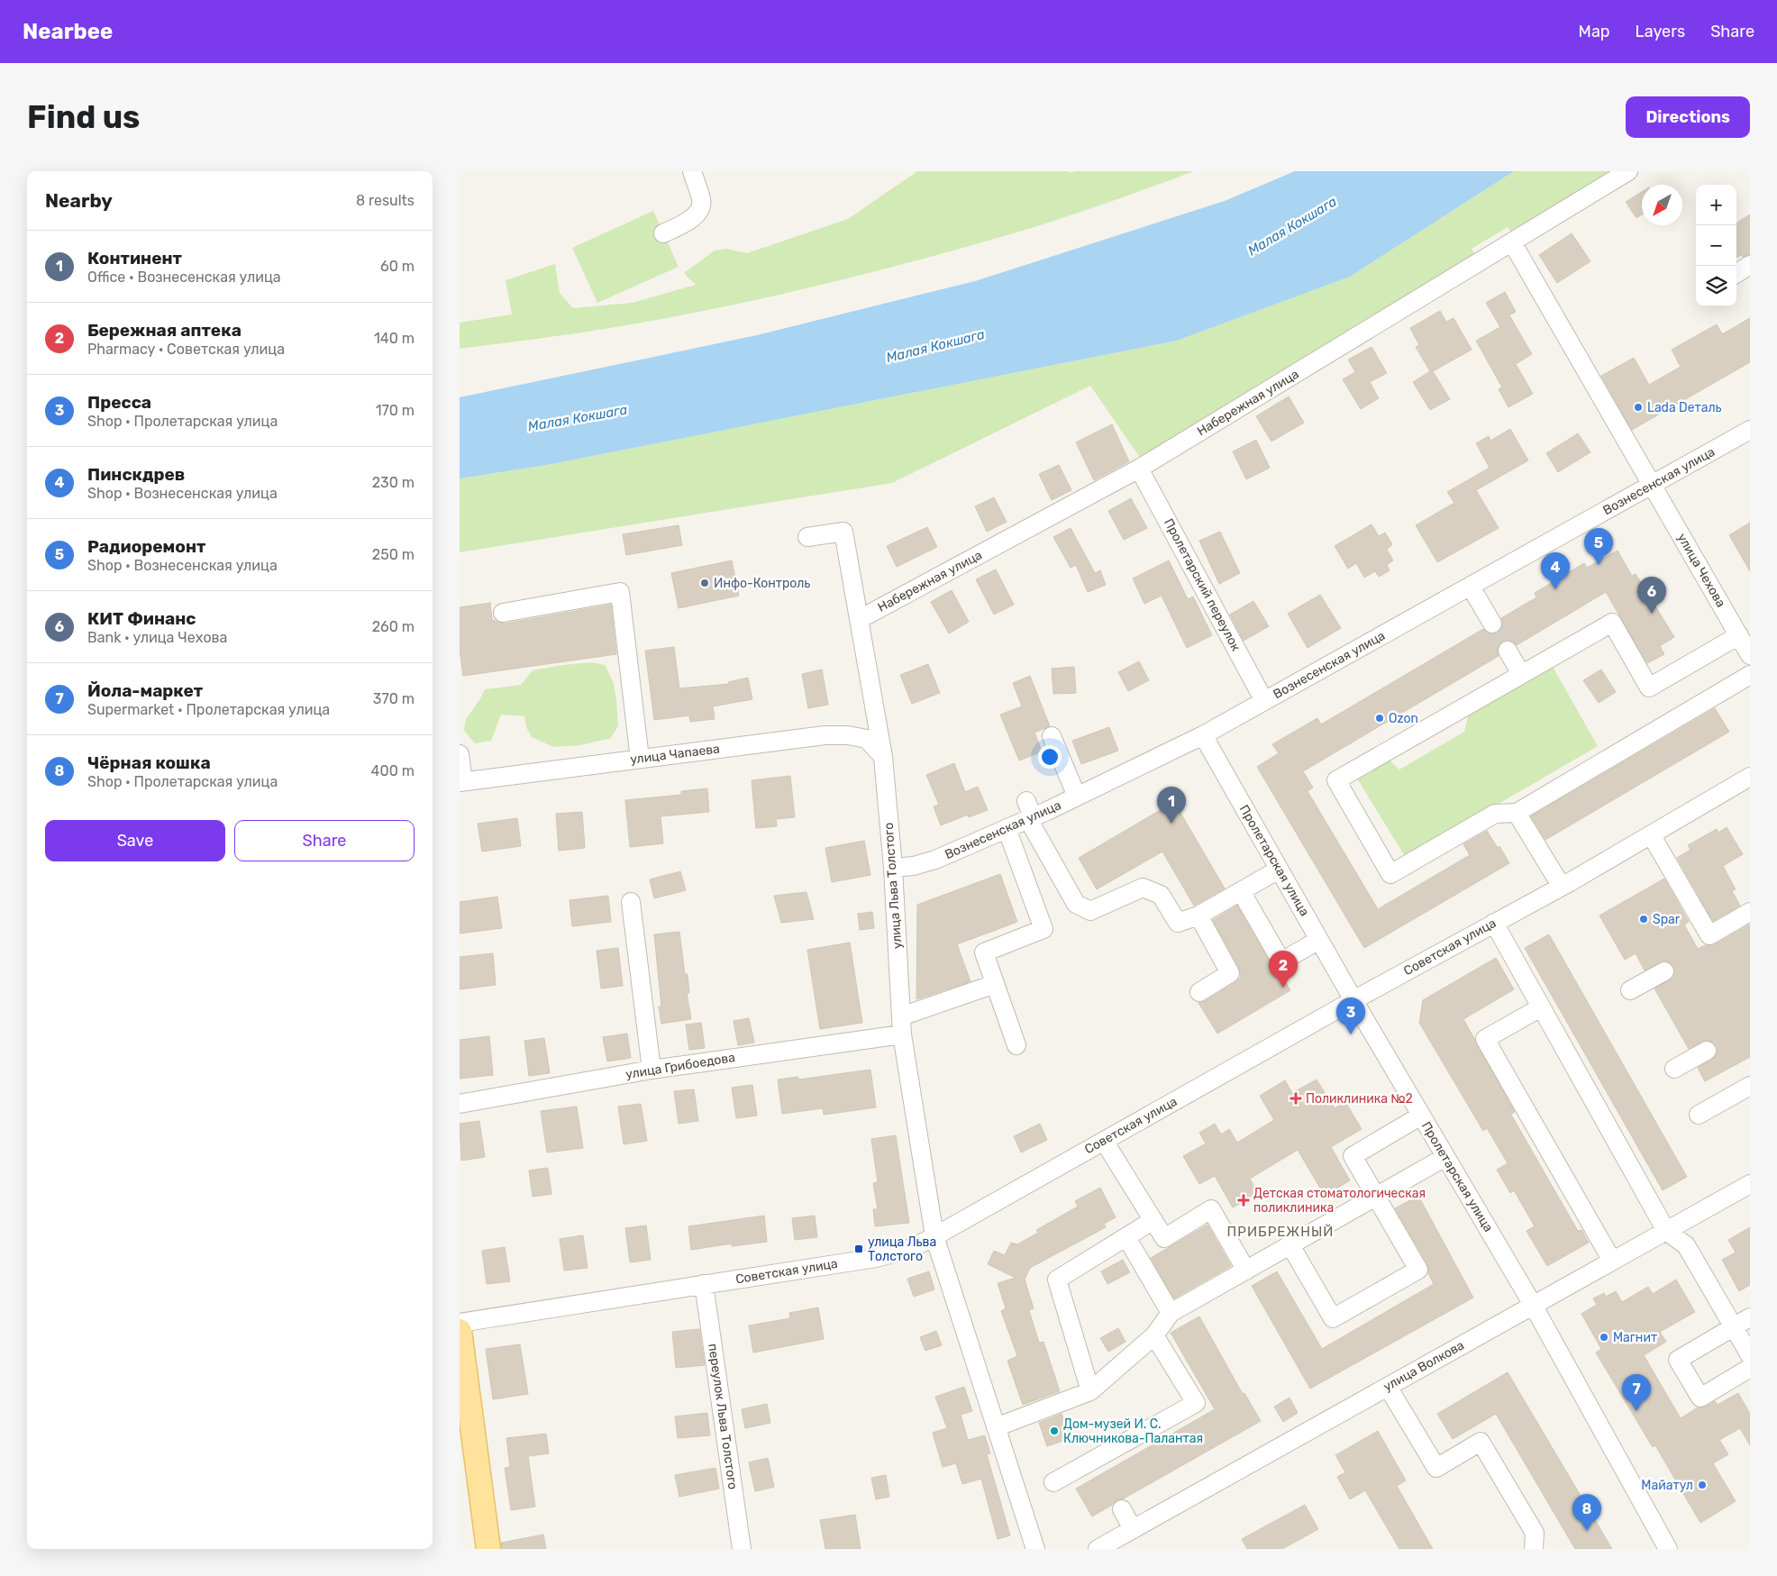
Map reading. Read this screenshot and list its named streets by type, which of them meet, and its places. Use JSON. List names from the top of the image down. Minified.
{"streets":{"street":["Набережная улица","Вознесенская улица","улица Чехова","Пролетарский переулок","улица Чапаева","Пролетарская улица","улица Льва Толстого","Советская улица","улица Грибоедова","улица Волкова","переулок Льва Толстого"]},"crossings":[["Набережная улица","улица Чехова"],["Набережная улица","Пролетарский переулок"],["Набережная улица","улица Льва Толстого"],["Вознесенская улица","улица Чехова"],["Вознесенская улица","Пролетарский переулок"],["Вознесенская улица","Пролетарская улица"],["Вознесенская улица","улица Льва Толстого"],["улица Чапаева","улица Льва Толстого"],["Пролетарская улица","Советская улица"],["Пролетарская улица","улица Волкова"],["улица Льва Толстого","Советская улица"],["улица Льва Толстого","улица Грибоедова"],["Советская улица","переулок Льва Толстого"]],"districts":["ПРИБРЕЖНЫЙ"],"water":["Малая Кокшага"],"places":{"other":["Lada Dеталь","Инфо-Контроль","Ozon","Spar","Магнит","Дом-музей И. С. Ключникова-Палантая","Майатул"],"health":["Поликлиника №2","Детская стоматологическая поликлиника"],"transit":["улица Льва Толстого"]},"north":"bottom left","page":{"header":"Nearbee","nav":["Map","Layers","Share"],"buttons":["Directions",["Save","Share"]],"title":"Find us","heading":["Nearby","8 results"],"map_buttons":["+","−"],"list":[{"mark":"1","name":"Континент","note":"Office · Вознесенская улица","value":"60 m"},{"mark":"2","name":"Бережная аптека","note":"Pharmacy · Советская улица","value":"140 m"},{"mark":"3","name":"Пресса","note":"Shop · Пролетарская улица","value":"170 m"},{"mark":"4","name":"Пинскдрев","note":"Shop · Вознесенская улица","value":"230 m"},{"mark":"5","name":"Радиоремонт","note":"Shop · Вознесенская улица","value":"250 m"},{"mark":"6","name":"КИТ Финанс","note":"Bank · улица Чехова","value":"260 m"},{"mark":"7","name":"Йола-маркет","note":"Supermarket · Пролетарская улица","value":"370 m"},{"mark":"8","name":"Чёрная кошка","note":"Shop · Пролетарская улица","value":"400 m"}],"pins":["5","4","6","1","2","3","7","8"]}}
